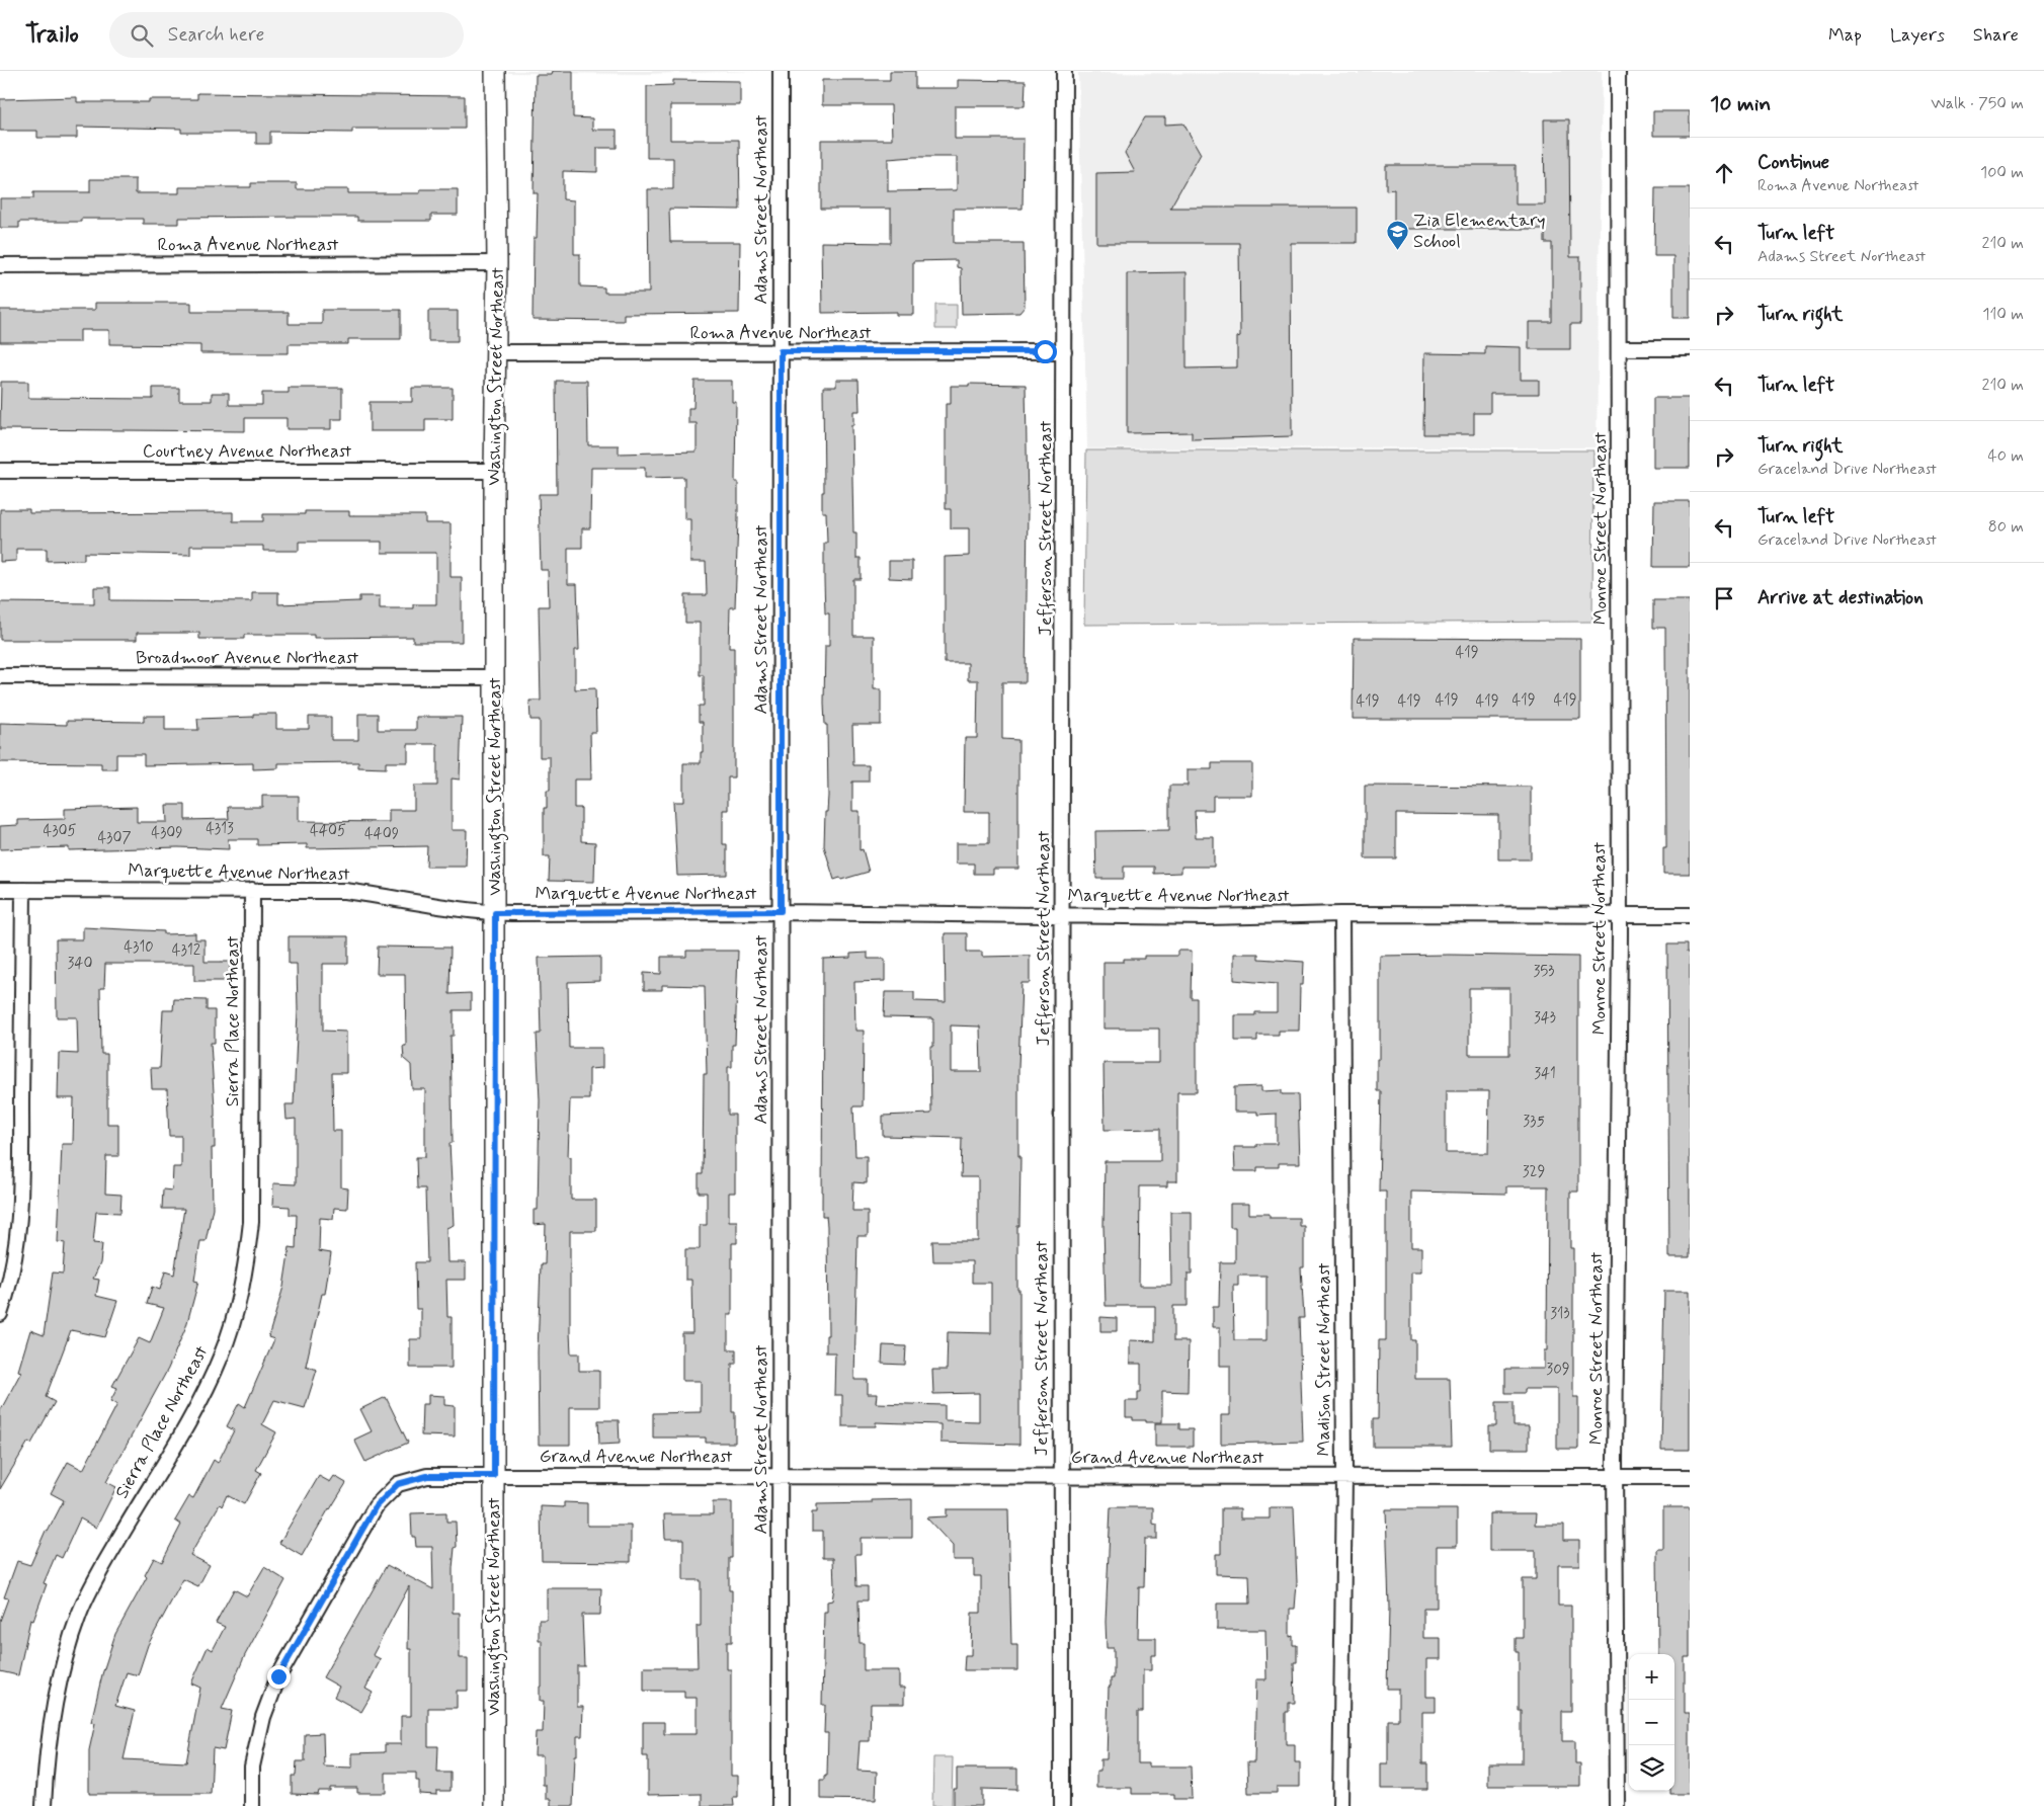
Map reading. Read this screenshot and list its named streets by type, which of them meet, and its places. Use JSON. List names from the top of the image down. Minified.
{"streets":{"street":["Adams Street Northeast","Roma Avenue Northeast","Washington Street Northeast","Courtney Avenue Northeast","Jefferson Street Northeast","Monroe Street Northeast","Broadmoor Avenue Northeast","Marquette Avenue Northeast","Sierra Place Northeast","Madison Street Northeast","Grand Avenue Northeast"]},"crossings":[["Adams Street Northeast","Roma Avenue Northeast"],["Adams Street Northeast","Marquette Avenue Northeast"],["Adams Street Northeast","Grand Avenue Northeast"],["Roma Avenue Northeast","Washington Street Northeast"],["Roma Avenue Northeast","Jefferson Street Northeast"],["Washington Street Northeast","Courtney Avenue Northeast"],["Washington Street Northeast","Broadmoor Avenue Northeast"],["Washington Street Northeast","Marquette Avenue Northeast"],["Washington Street Northeast","Grand Avenue Northeast"],["Jefferson Street Northeast","Marquette Avenue Northeast"],["Jefferson Street Northeast","Grand Avenue Northeast"],["Monroe Street Northeast","Marquette Avenue Northeast"],["Monroe Street Northeast","Grand Avenue Northeast"],["Marquette Avenue Northeast","Sierra Place Northeast"],["Marquette Avenue Northeast","Madison Street Northeast"],["Madison Street Northeast","Grand Avenue Northeast"]],"places":{"school or university":["Zia Elementary School"]},"house_numbers":["419","419","419","419","419","419","419","4313","4305","4405","4309","4409","4307","4310","4312","340","353","343","341","335","329","313","309"],"page":{"header":"Trailo","search":"Search here","nav":["Map","Layers","Share"],"heading":["10 min","Walk · 750 m"],"list":[["Continue","Roma Avenue Northeast","100 m"],["Turn left","Adams Street Northeast","210 m"],["Turn right","110 m"],["Turn left","210 m"],["Turn right","Graceland Drive Northeast","40 m"],["Turn left","Graceland Drive Northeast","80 m"],"Arrive at destination"],"map_buttons":["+","−"]}}
